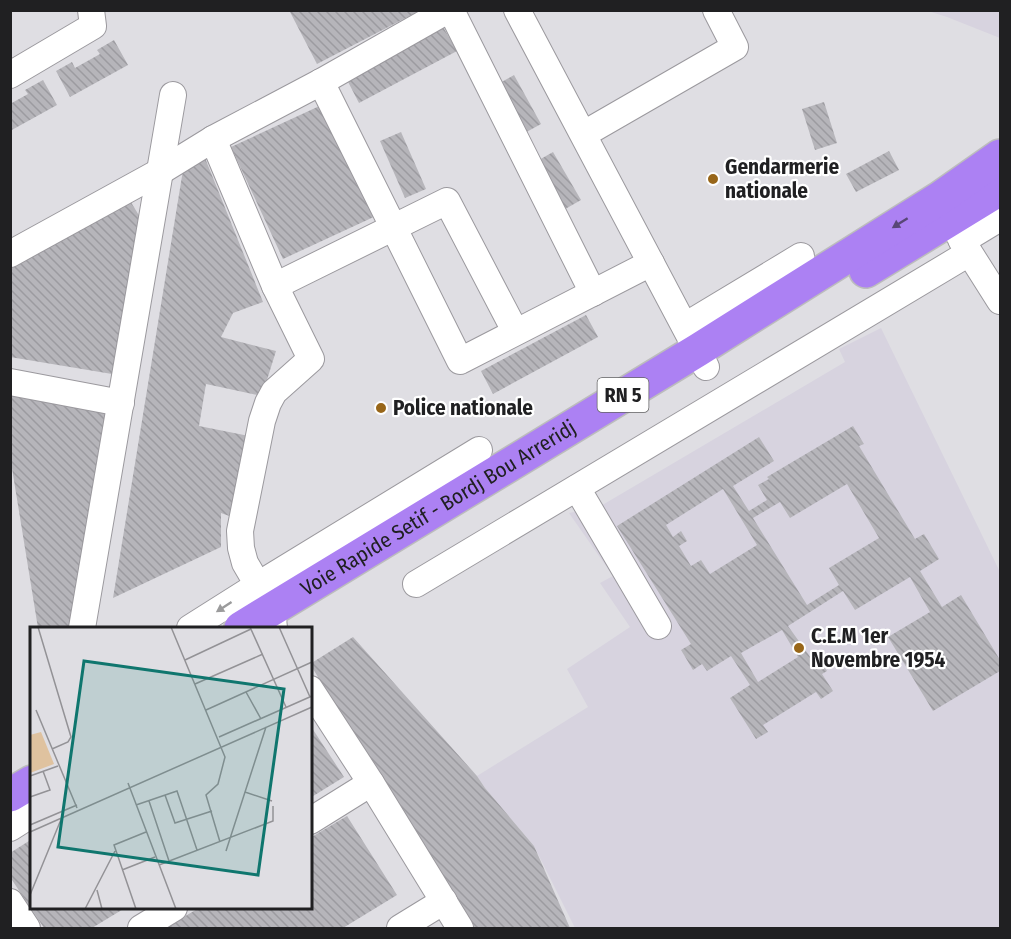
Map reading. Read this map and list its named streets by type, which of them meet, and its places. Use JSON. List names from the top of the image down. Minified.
{"streets":{"highway":["RN 5","Voie Rapide Setif - Bordj Bou Arreridj"]},"places":["Gendarmerie nationale","Police nationale","C.E.M 1er Novembre 1954"]}
